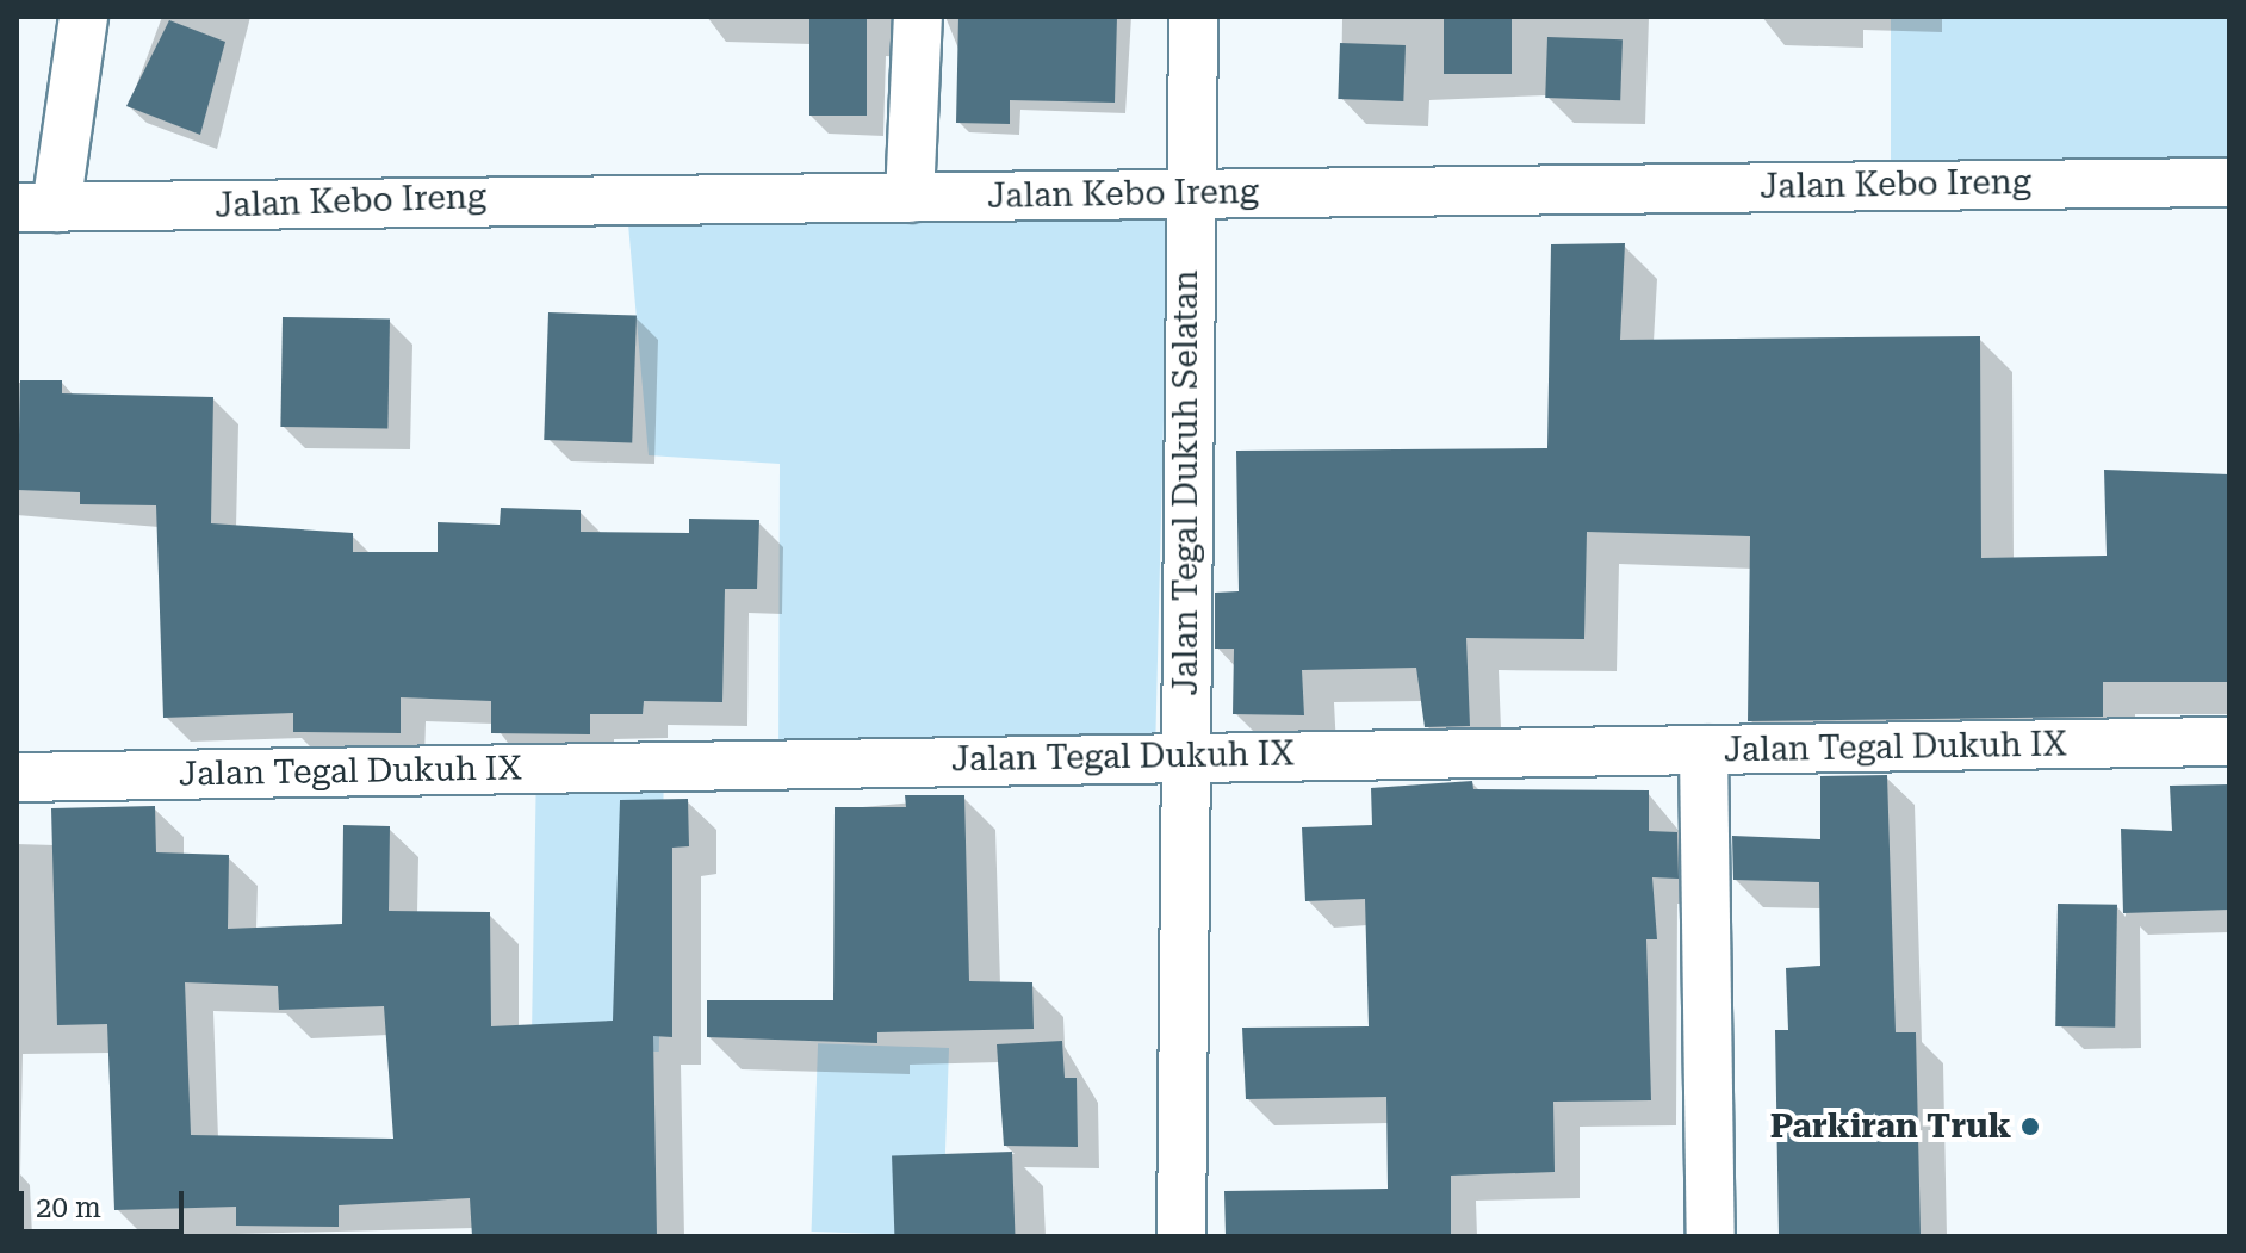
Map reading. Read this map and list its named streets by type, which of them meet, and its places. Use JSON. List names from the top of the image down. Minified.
{"streets":{"street":["Jalan Kebo Ireng","Jalan Tegal Dukuh Selatan","Jalan Tegal Dukuh IX"]},"crossings":[["Jalan Kebo Ireng","Jalan Tegal Dukuh Selatan"],["Jalan Tegal Dukuh Selatan","Jalan Tegal Dukuh IX"]],"places":["Parkiran Truk"],"scale_bar":"20 m"}
